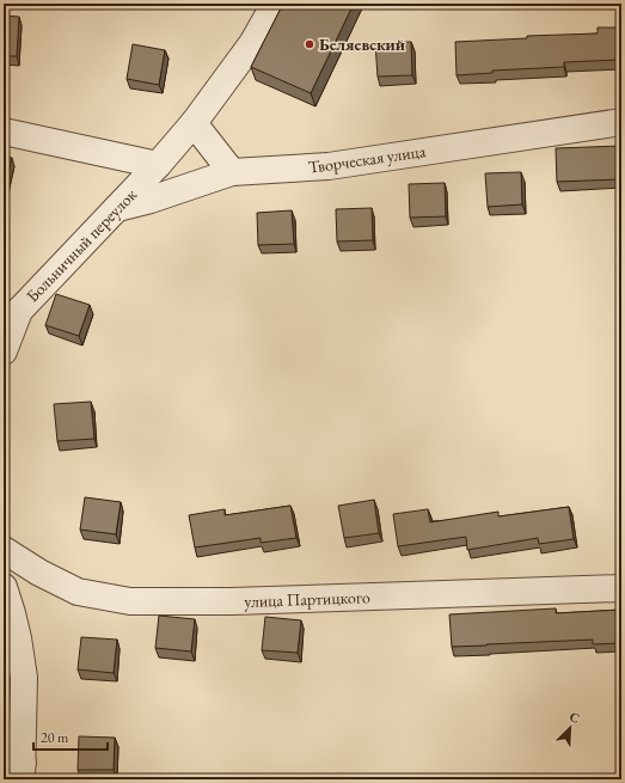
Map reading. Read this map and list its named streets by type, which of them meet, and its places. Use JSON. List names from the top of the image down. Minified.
{"streets":{"street":["Творческая улица","Больничный переулок","улица Партицкого"]},"crossings":[["Творческая улица","Больничный переулок"]],"places":["Беляевский"],"scale_bar":"20 m","north":"top right"}
